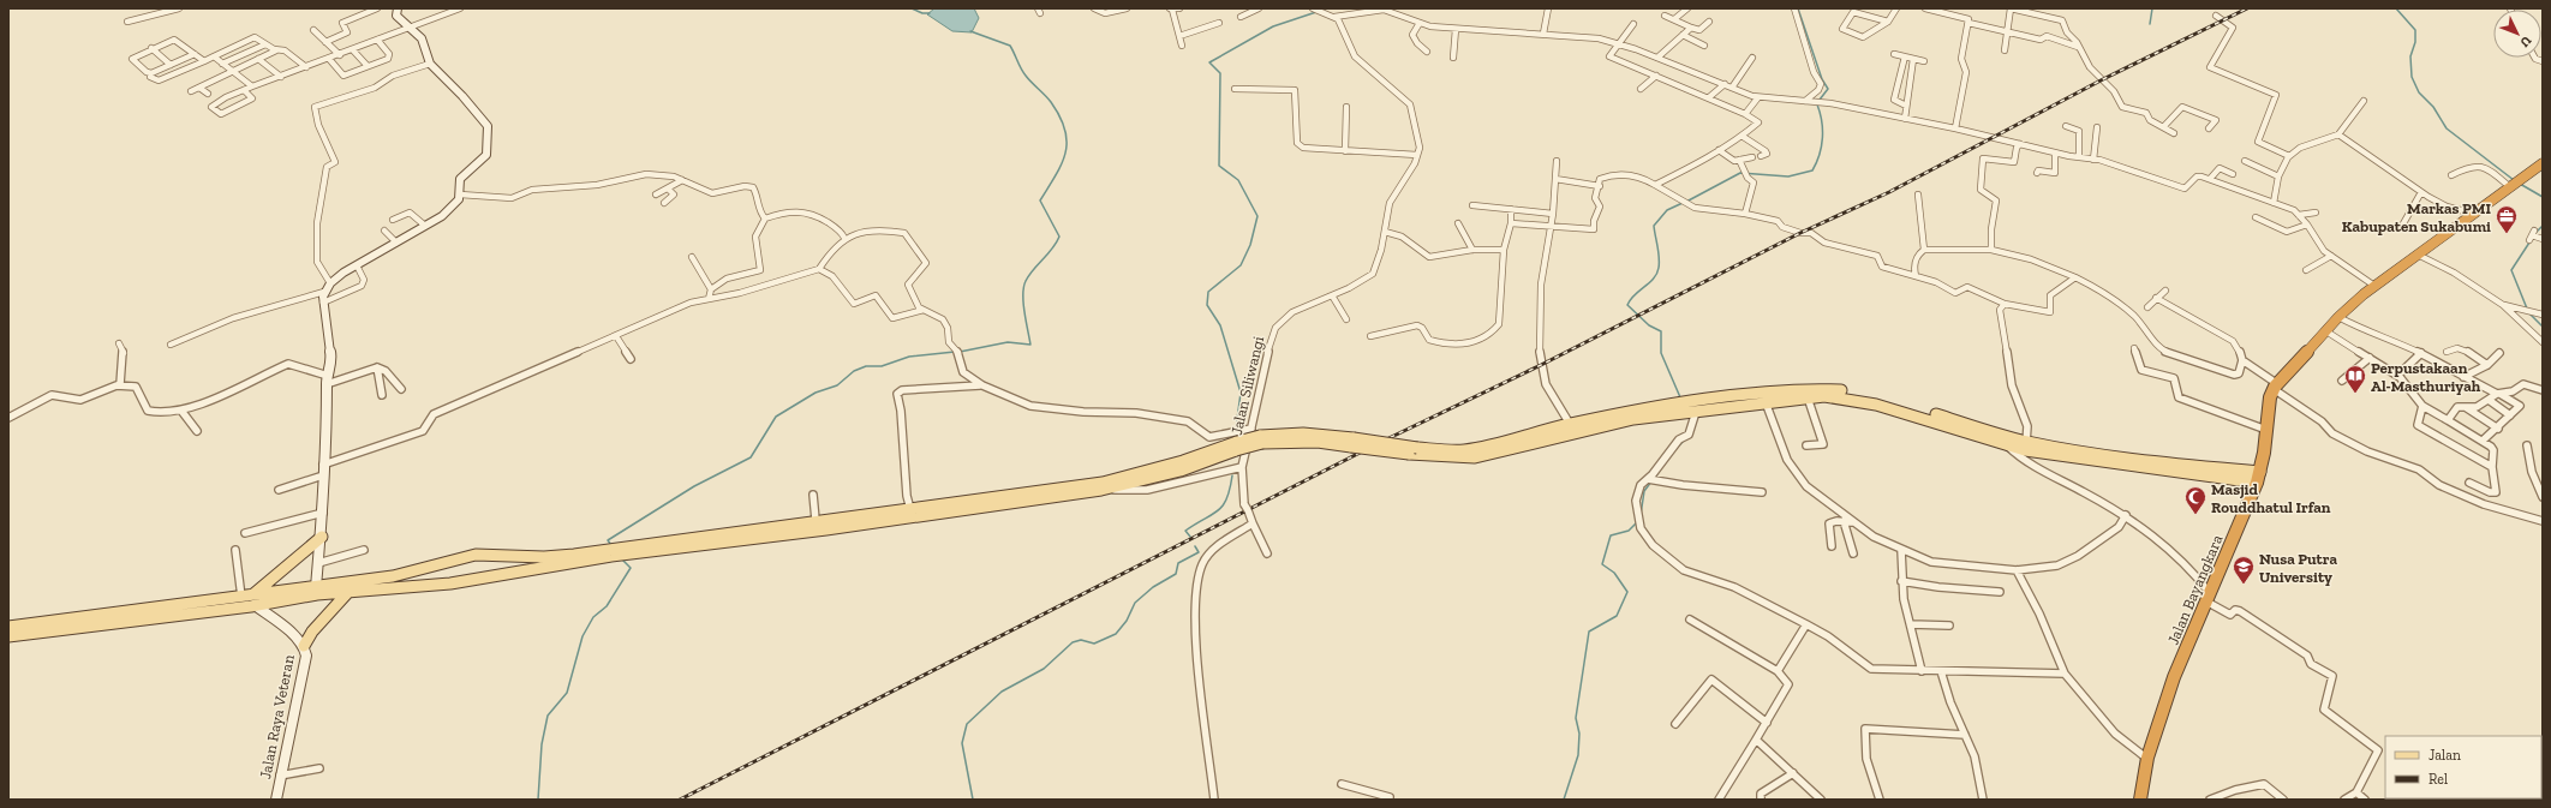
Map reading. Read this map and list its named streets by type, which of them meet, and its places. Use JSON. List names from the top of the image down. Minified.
{"streets":{"highway":["Jalan Bayangkara"],"street":["Jalan Siliwangi","Jalan Raya Veteran"]},"places":{"office":["Markas PMI Kabupaten Sukabumi"],"library":["Perpustakaan Al-Masthuriyah"],"mosque":["Masjid Rouddhatul Irfan"],"school or university":["Nusa Putra University"]},"legend":["Jalan","Rel"],"north":"bottom right"}
